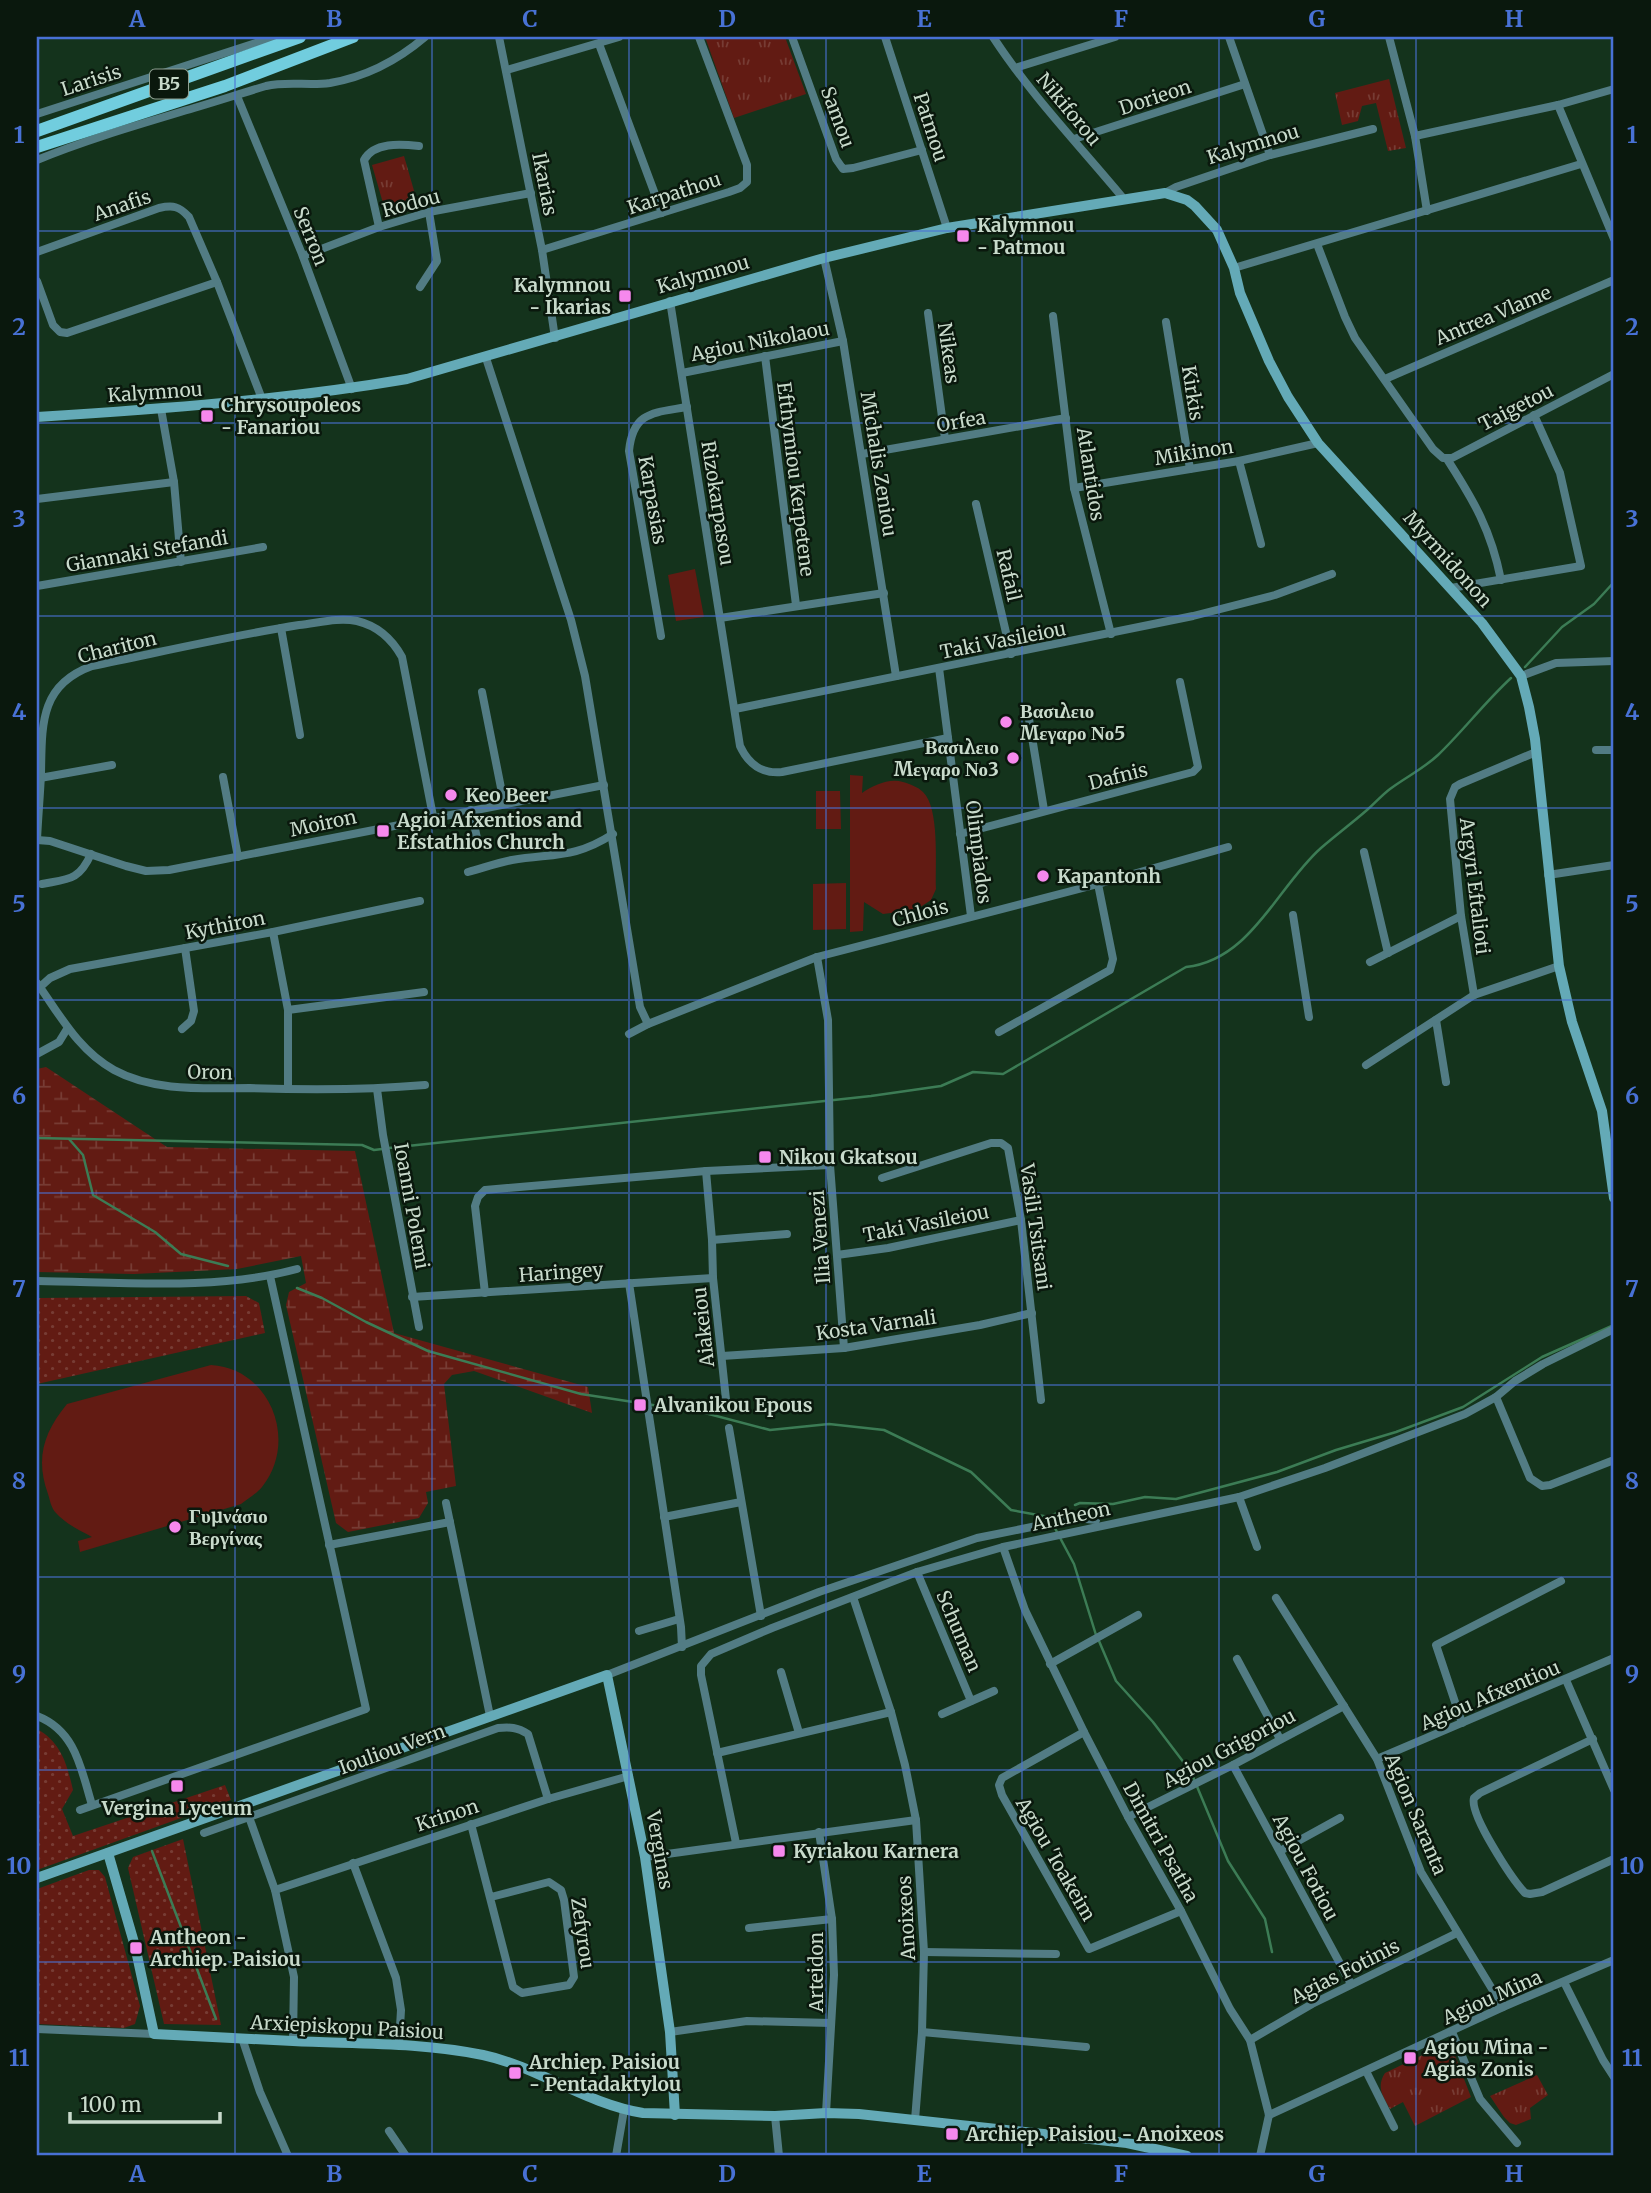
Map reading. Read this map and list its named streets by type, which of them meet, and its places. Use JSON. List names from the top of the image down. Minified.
{"streets":{"main road":["B5"],"street":["Larisis","Dorieon","Nikiforou","Samou","Patmou","Kalymnou","Ikarias","Karpathou","Rodou","Anafis","Serron","Antrea Vlame","Agiou Nikolaou","Nikeas","Kirkis","Taigetou","Orfea","Mikinon","Michalis Zeniou","Atlantidos","Efthymiou Kerpetene","Karpasias","Rizokarpasou","Giannaki Stefandi","Myrmidonon","Rafail","Taki Vasileiou","Chariton","Dafnis","Moiron","Olimpiados","Argyri Eftalioti","Chlois","Kythiron","Oron","Ioanni Polemi","Vasili Tsitsani","Ilia Venezi","Haringey","Kosta Varnali","Aiakeiou","Antheon","Schuman","Agiou Afxentiou","Agiou Grigoriou","Iouliou Vern","Agion Saranta","Krinon","Dimitri Psatha","Verginas","Agiou 'Ioakeim","Agiou Fotiou","Anoixeos","Zefyrou","Agias Fotinis","Arteidon","Agiou Mina","Arxiepiskopu Paisiou"]},"crossings":[["Dorieon","Nikiforou"],["Nikiforou","Kalymnou"],["Samou","Patmou"],["Patmou","Kalymnou"],["Kalymnou","Ikarias"],["Kalymnou","Anafis"],["Kalymnou","Serron"],["Kalymnou","Michalis Zeniou"],["Kalymnou","Rizokarpasou"],["Kalymnou","Myrmidonon"],["Ikarias","Karpathou"],["Ikarias","Rodou"],["Rodou","Serron"],["Agiou Nikolaou","Michalis Zeniou"],["Agiou Nikolaou","Efthymiou Kerpetene"],["Agiou Nikolaou","Rizokarpasou"],["Nikeas","Orfea"],["Kirkis","Mikinon"],["Orfea","Michalis Zeniou"],["Orfea","Atlantidos"],["Mikinon","Atlantidos"],["Mikinon","Myrmidonon"],["Michalis Zeniou","Taki Vasileiou"],["Atlantidos","Taki Vasileiou"],["Karpasias","Rizokarpasou"],["Rizokarpasou","Taki Vasileiou"],["Rizokarpasou","Olimpiados"],["Myrmidonon","Argyri Eftalioti"],["Rafail","Taki Vasileiou"],["Taki Vasileiou","Olimpiados"],["Taki Vasileiou","Vasili Tsitsani"],["Taki Vasileiou","Ilia Venezi"],["Chariton","Moiron"],["Dafnis","Olimpiados"],["Olimpiados","Chlois"],["Chlois","Ilia Venezi"],["Kythiron","Oron"],["Oron","Ioanni Polemi"],["Ioanni Polemi","Haringey"],["Vasili Tsitsani","Kosta Varnali"],["Ilia Venezi","Kosta Varnali"],["Haringey","Aiakeiou"],["Kosta Varnali","Aiakeiou"],["Antheon","Schuman"],["Antheon","Dimitri Psatha"],["Antheon","Anoixeos"],["Agiou Afxentiou","Agion Saranta"],["Agiou Grigoriou","Agion Saranta"],["Agiou Grigoriou","Dimitri Psatha"],["Agiou Grigoriou","Agiou Fotiou"],["Iouliou Vern","Krinon"],["Agion Saranta","Agias Fotinis"],["Agion Saranta","Agiou Mina"],["Krinon","Verginas"],["Krinon","Zefyrou"],["Dimitri Psatha","Agiou 'Ioakeim"],["Dimitri Psatha","Agias Fotinis"],["Dimitri Psatha","Agiou Mina"],["Verginas","Arxiepiskopu Paisiou"],["Agiou Fotiou","Agias Fotinis"],["Anoixeos","Arxiepiskopu Paisiou"],["Arteidon","Arxiepiskopu Paisiou"]],"places":{"transit":["Kalymnou - Patmou","Kalymnou - Ikarias","Chrysoupoleos - Fanariou","Agioi Afxentios and Efstathios Church","Nikou Gkatsou","Alvanikou Epous","Vergina Lyceum","Kyriakou Karnera","Antheon - Archiep. Paisiou","Agiou Mina - Agias Zonis","Archiep. Paisiou - Pentadaktylou","Archiep. Paisiou - Anoixeos"],"other":["Βασιλειο Μεγαρο Νο5","Βασιλειο Μεγαρο Νο3","Keo Beer","Kapantonh","Γυμνάσιο Βεργίνας"]},"scale_bar":"100 m","grid":{"columns":["A","B","C","D","E","F","G","H"],"rows":["1","2","3","4","5","6","7","8","9","10","11"]}}
